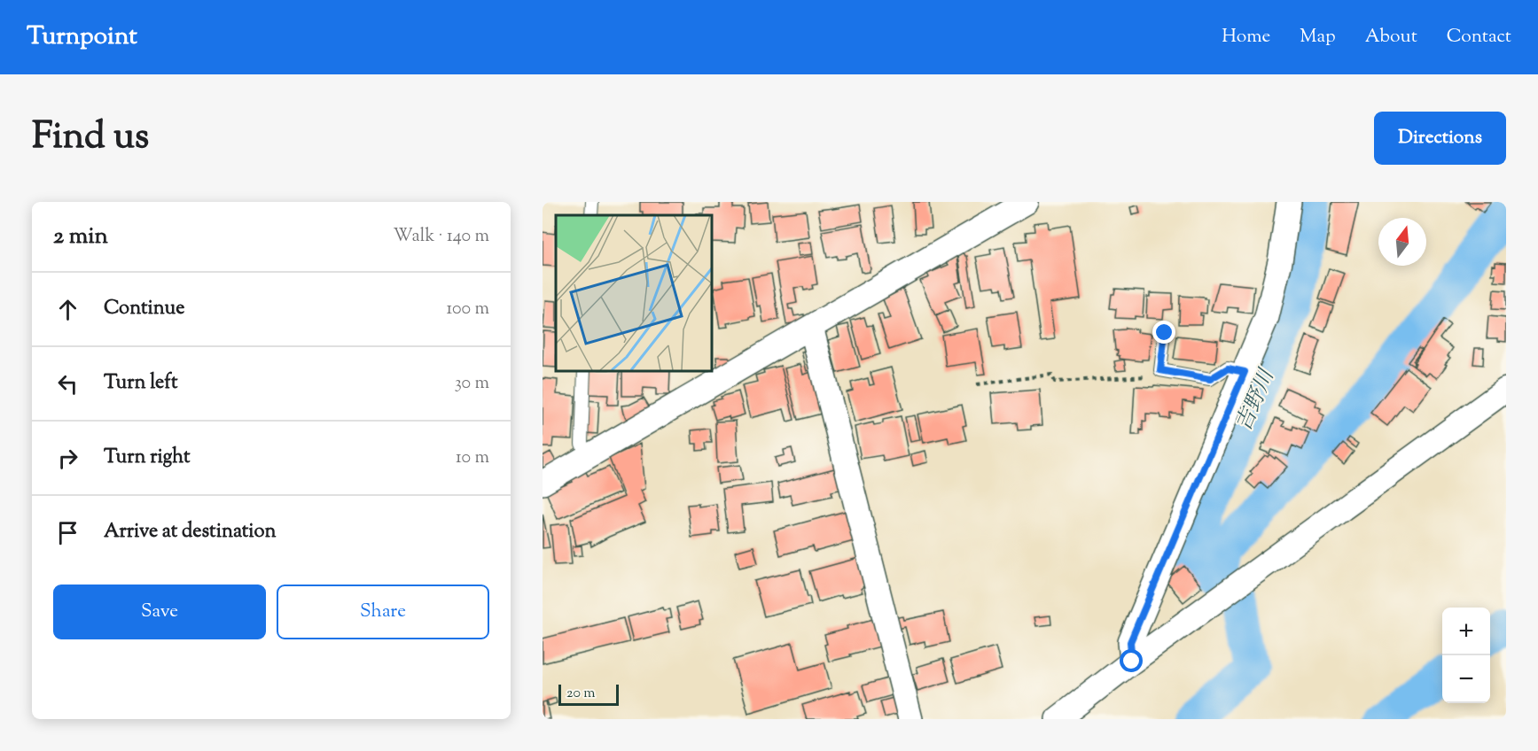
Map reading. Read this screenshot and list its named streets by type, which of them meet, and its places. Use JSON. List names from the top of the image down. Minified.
{"water":["吉野川"],"scale_bar":"20 m","north":"top","page":{"header":"Turnpoint","nav":["Home","Map","About","Contact"],"title":"Find us","buttons":["Directions",["Save","Share"]],"heading":["2 min","Walk · 140 m"],"list":[["Continue","100 m"],["Turn left","30 m"],["Turn right","10 m"],"Arrive at destination"],"map_buttons":["+","−"],"scale":"20 m"}}
